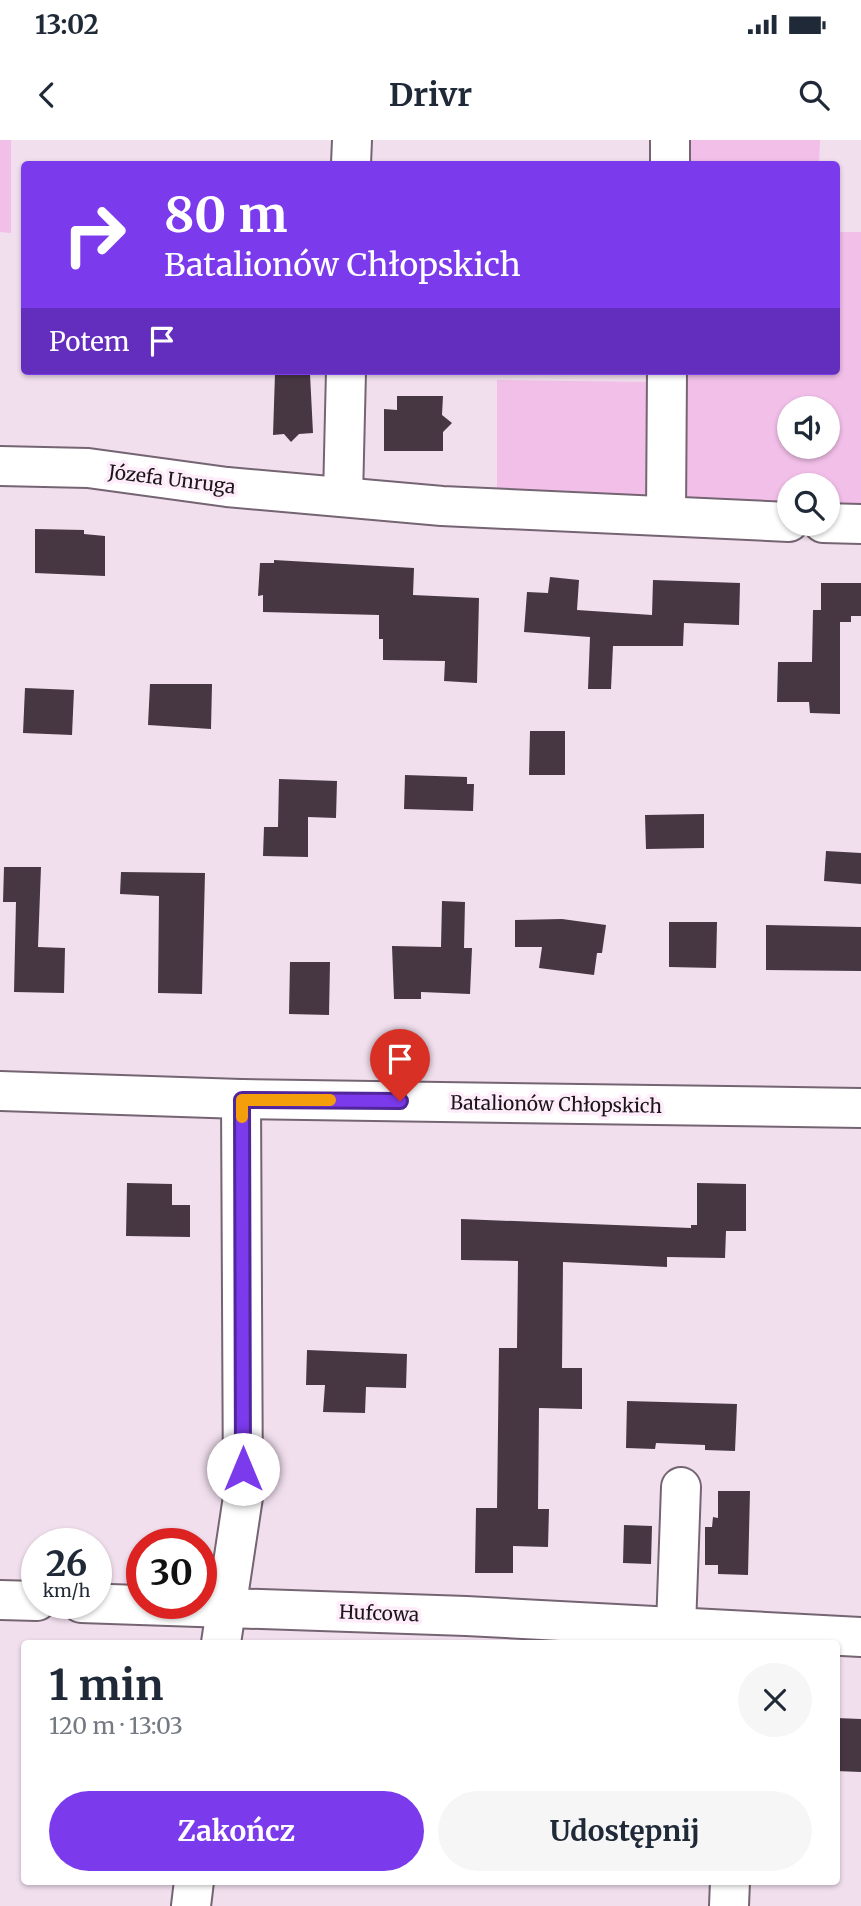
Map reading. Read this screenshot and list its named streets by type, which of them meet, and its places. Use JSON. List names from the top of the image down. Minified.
{"streets":{"street":["Józefa Unruga","Batalionów Chłopskich","Hufcowa"]},"page":{"status":"13:02","header":"Drivr","turn":["80 m","Batalionów Chłopskich"],"then":"Potem","speed":"26 km/h","limit":"30","heading":["1 min","120 m · 13:03"],"buttons":["Zakończ","Udostępnij"]}}
